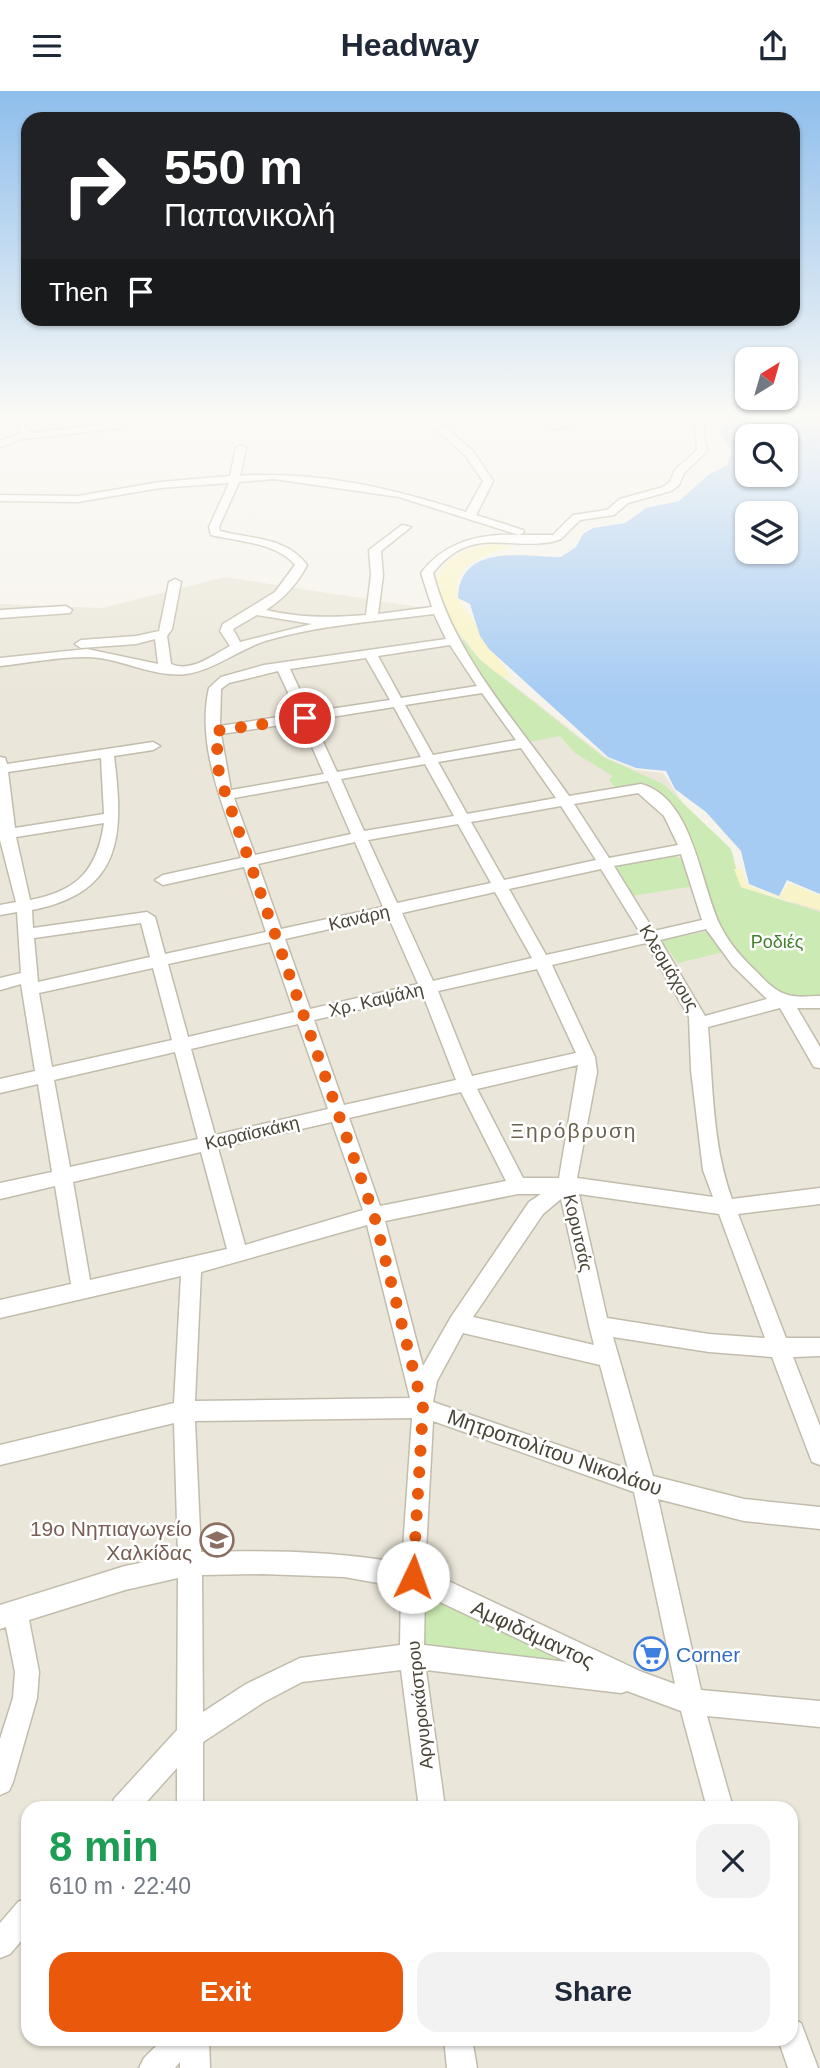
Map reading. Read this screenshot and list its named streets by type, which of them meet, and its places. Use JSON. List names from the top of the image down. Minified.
{"streets":{"street":["Κανάρη","Κλεομάχους","Χρ. Καψάλη","Καραϊσκάκη","Κορυτσάς","Μητροπολίτου Νικολάου","Αμφιδάμαντος","Αργυροκάστρου"]},"crossings":[["Κανάρη","Κλεομάχους"],["Κανάρη","Κορυτσάς"],["Κανάρη","Αργυροκάστρου"],["Κλεομάχους","Χρ. Καψάλη"],["Χρ. Καψάλη","Κορυτσάς"],["Χρ. Καψάλη","Αργυροκάστρου"],["Καραϊσκάκη","Κορυτσάς"],["Καραϊσκάκη","Αργυροκάστρου"],["Κορυτσάς","Μητροπολίτου Νικολάου"],["Κορυτσάς","Αμφιδάμαντος"],["Μητροπολίτου Νικολάου","Αργυροκάστρου"],["Αμφιδάμαντος","Αργυροκάστρου"]],"districts":["Ξηρόβρυση"],"parks":["Ροδιές"],"places":{"school or university":["19ο Νηπιαγωγείο Χαλκίδας"],"supermarket":["Corner"]},"north":"top right","page":{"header":"Headway","turn":["550 m","Παπανικολή"],"then":"Then","heading":["8 min","610 m · 22:40"],"buttons":["Exit","Share"]}}
